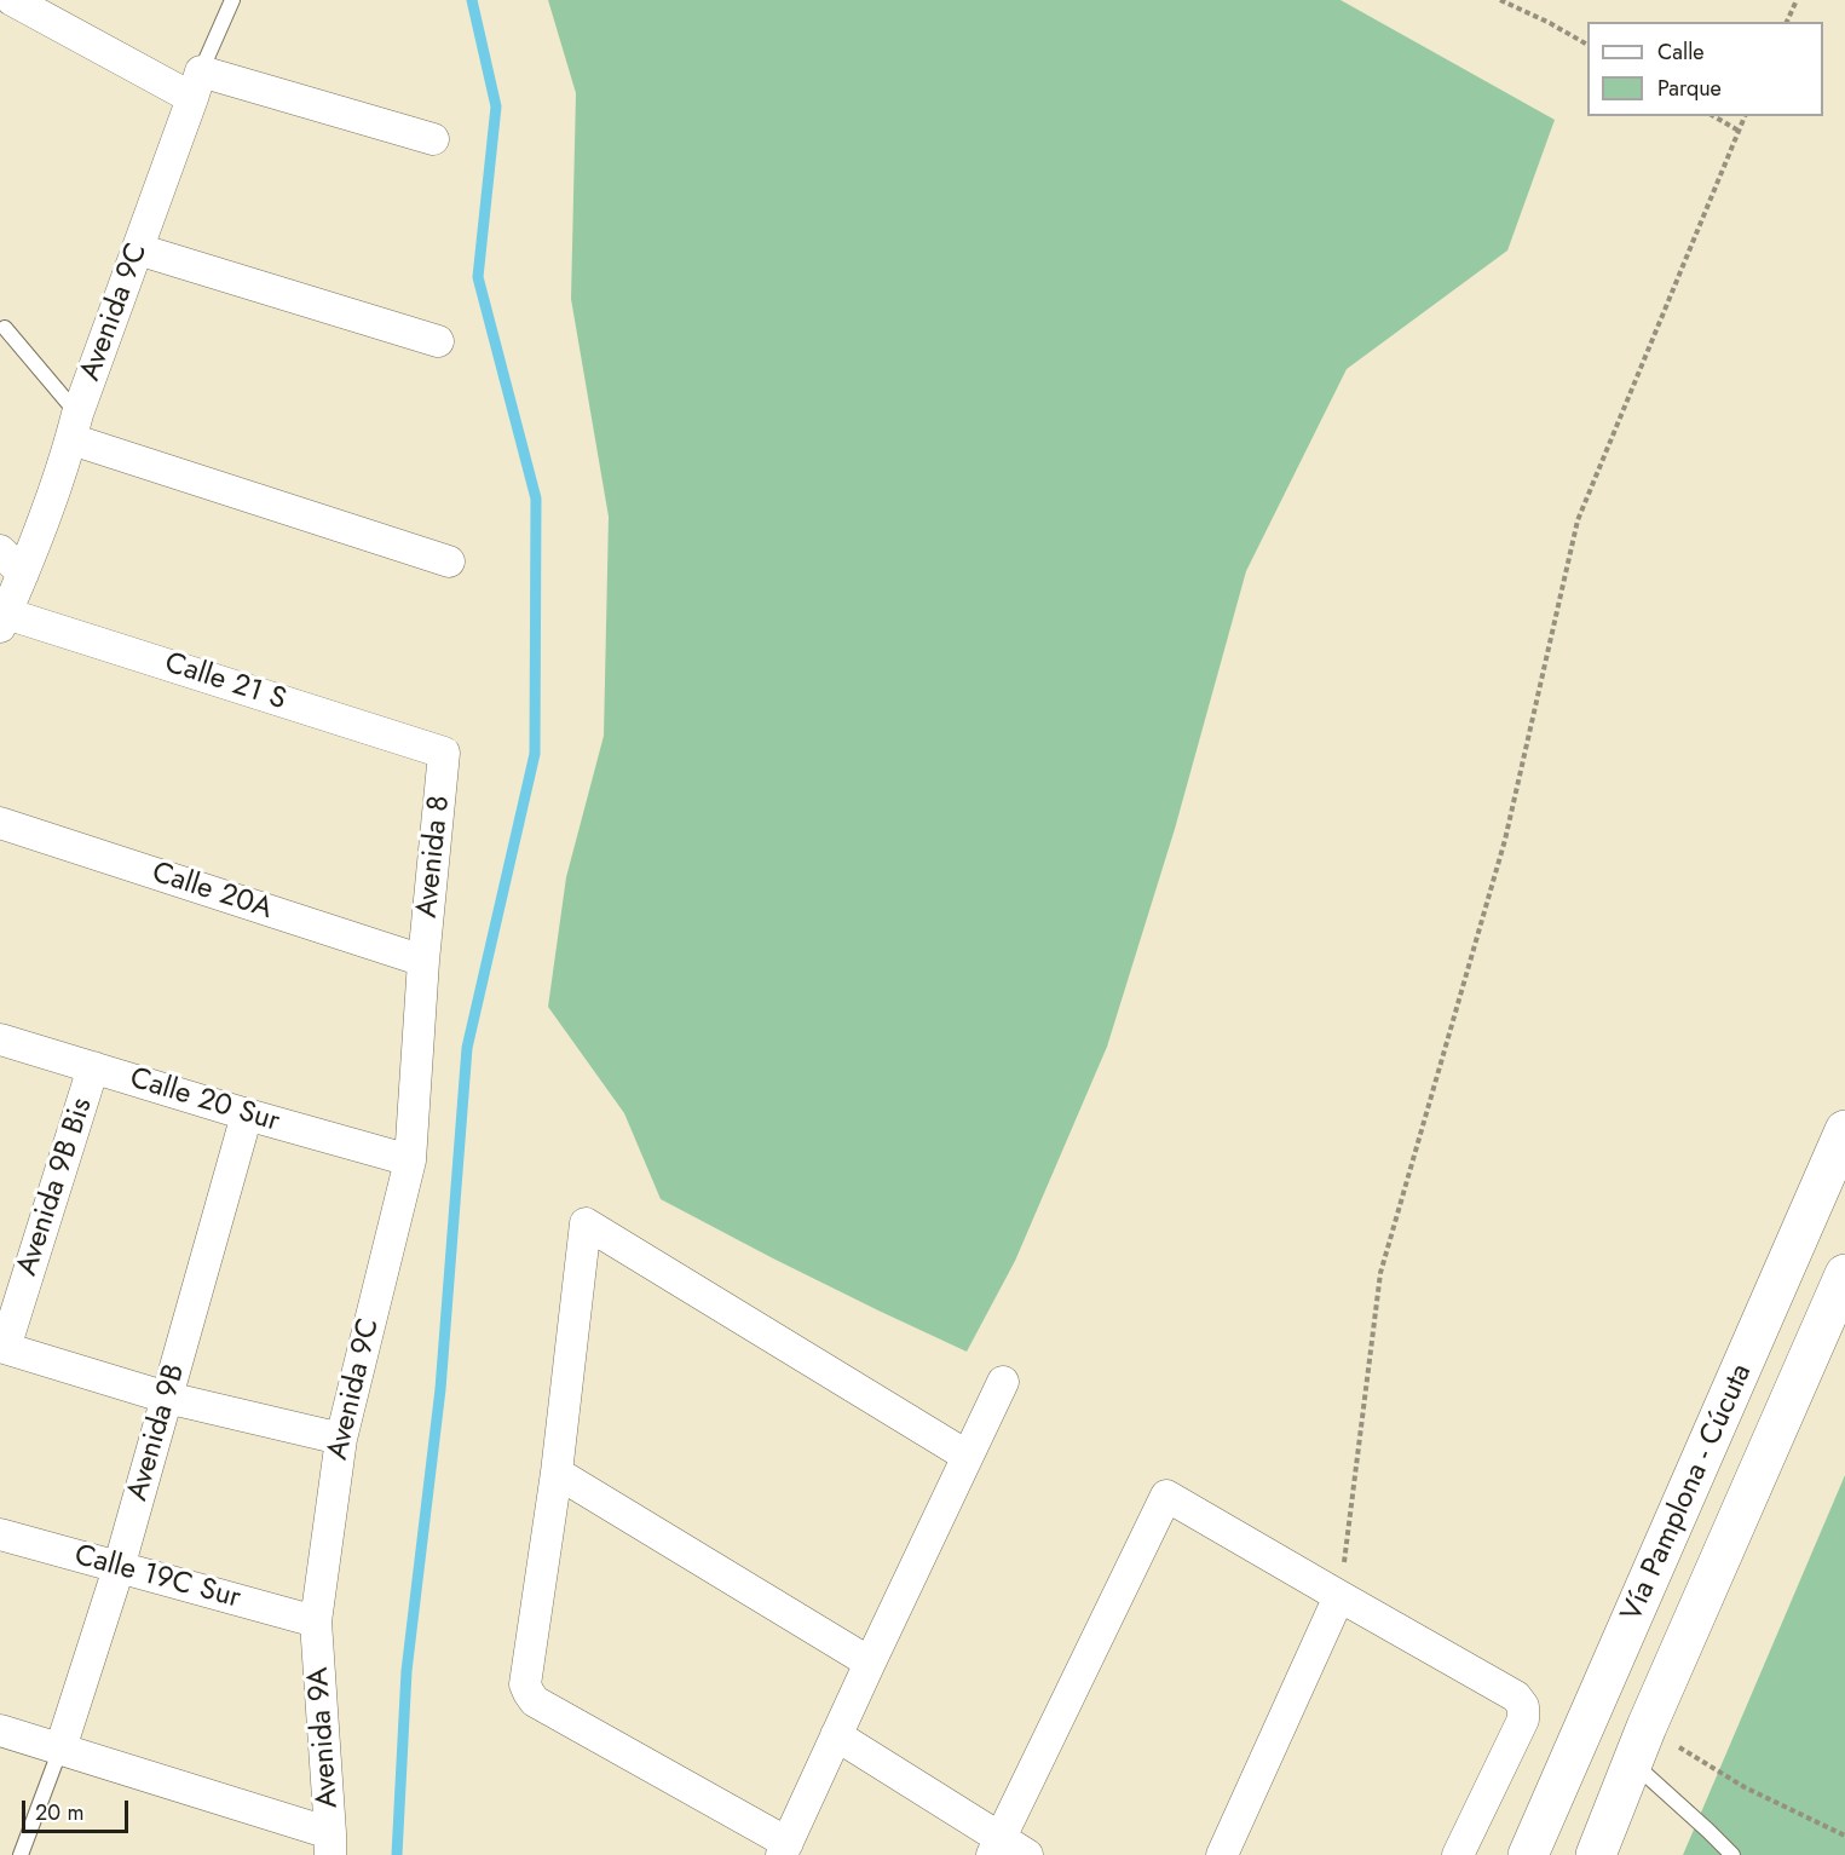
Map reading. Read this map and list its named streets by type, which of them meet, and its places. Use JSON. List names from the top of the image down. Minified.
{"streets":{"highway":["Vía Pamplona - Cúcuta"],"street":["Avenida 9C","Calle 21 S","Avenida 8","Calle 20A","Calle 20 Sur","Avenida 9B Bis","Avenida 9B","Calle 19C Sur","Avenida 9A"]},"crossings":[["Avenida 9C","Calle 21 S"],["Avenida 9C","Avenida 8"],["Avenida 9C","Calle 20 Sur"],["Avenida 9C","Calle 19C Sur"],["Avenida 9C","Avenida 9A"],["Calle 21 S","Avenida 8"],["Avenida 8","Calle 20A"],["Avenida 8","Calle 20 Sur"],["Calle 20 Sur","Avenida 9B Bis"],["Calle 20 Sur","Avenida 9B"],["Avenida 9B","Calle 19C Sur"],["Calle 19C Sur","Avenida 9A"]],"legend":["Calle","Parque"],"scale_bar":"20 m"}
